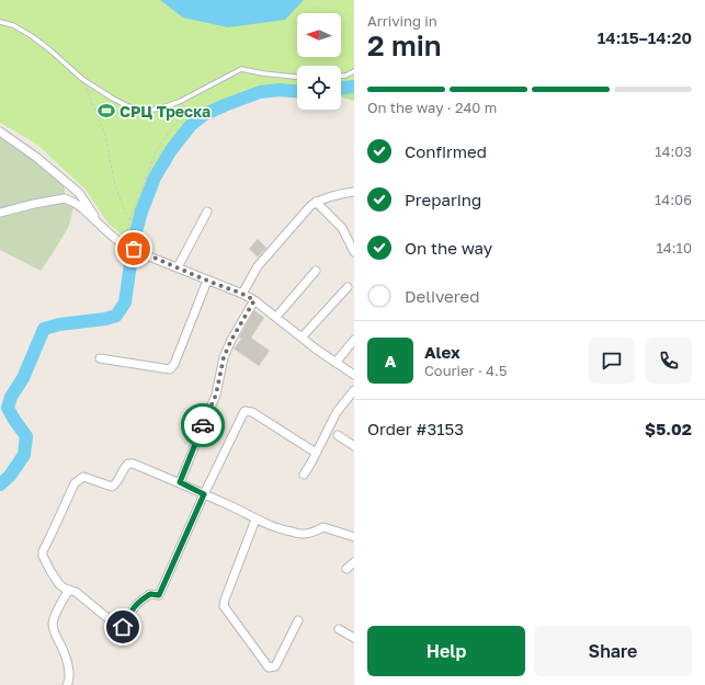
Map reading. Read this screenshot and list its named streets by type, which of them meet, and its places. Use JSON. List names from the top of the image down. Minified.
{"places":{"sports":["СРЦ Треска"]},"north":"left","page":{"heading":["2 min","Arriving in","14:15–14:20"],"panel":["Alex","Courier · 4.5","Order #3153","$5.02"],"bar":"On the way · 240 m","list":[["Confirmed","14:03"],["Preparing","14:06"],["On the way","14:10"],"Delivered"],"round":"A","buttons":["Help","Share"]}}
